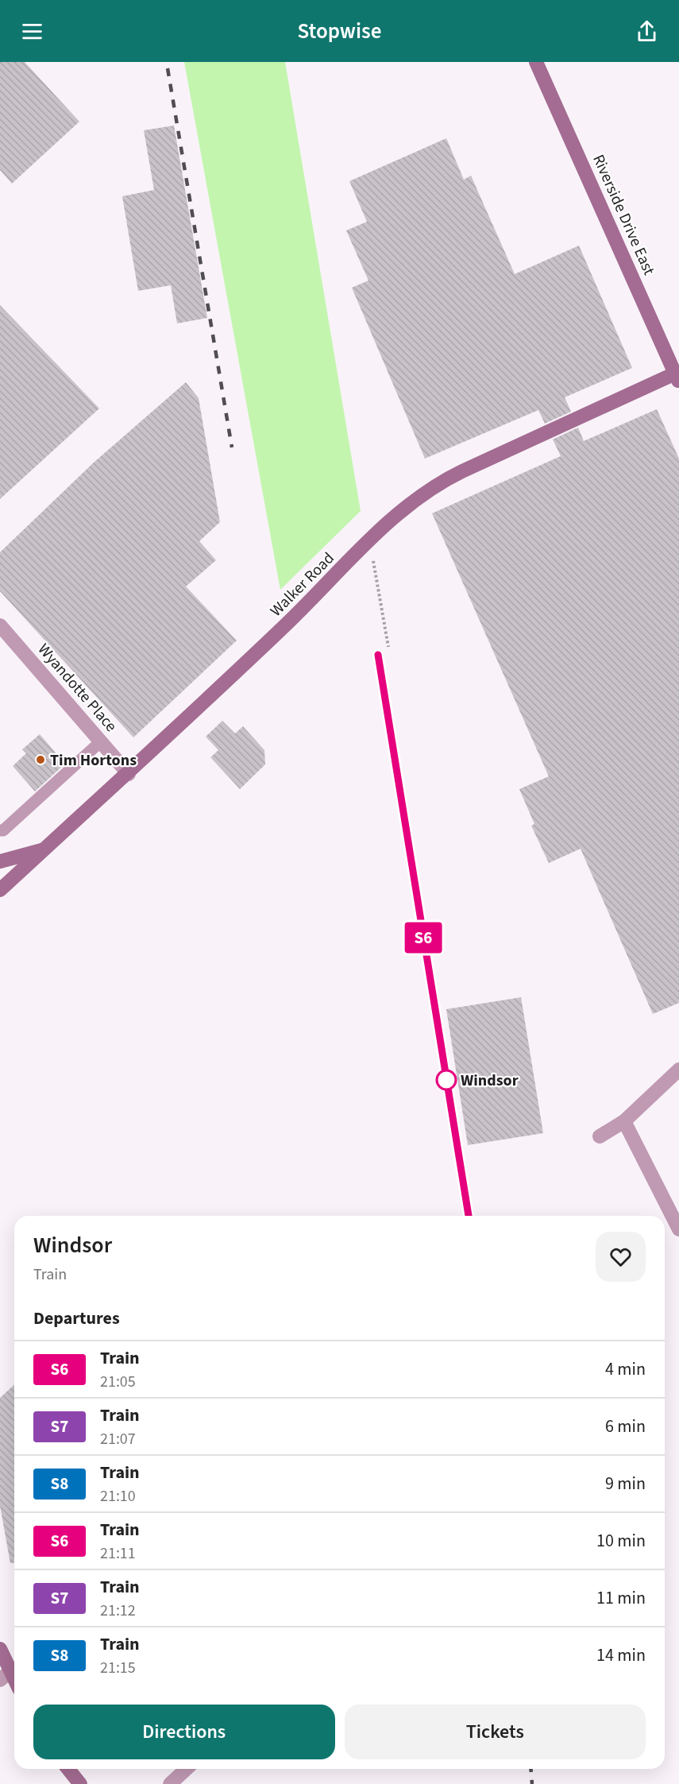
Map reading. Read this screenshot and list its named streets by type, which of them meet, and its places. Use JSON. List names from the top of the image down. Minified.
{"streets":{"main road":["Riverside Drive East","Walker Road"],"street":["Wyandotte Place"]},"crossings":[["Riverside Drive East","Walker Road"],["Walker Road","Wyandotte Place"]],"places":["Tim Hortons","Windsor"],"page":{"header":"Stopwise","on_map":"S6","heading":[["Windsor","Train"],"Departures"],"list":[{"mark":"S6","name":"Train","note":"21:05","value":"4 min"},{"mark":"S7","name":"Train","note":"21:07","value":"6 min"},{"mark":"S8","name":"Train","note":"21:10","value":"9 min"},{"mark":"S6","name":"Train","note":"21:11","value":"10 min"},{"mark":"S7","name":"Train","note":"21:12","value":"11 min"},{"mark":"S8","name":"Train","note":"21:15","value":"14 min"}],"buttons":["Directions","Tickets"]}}
